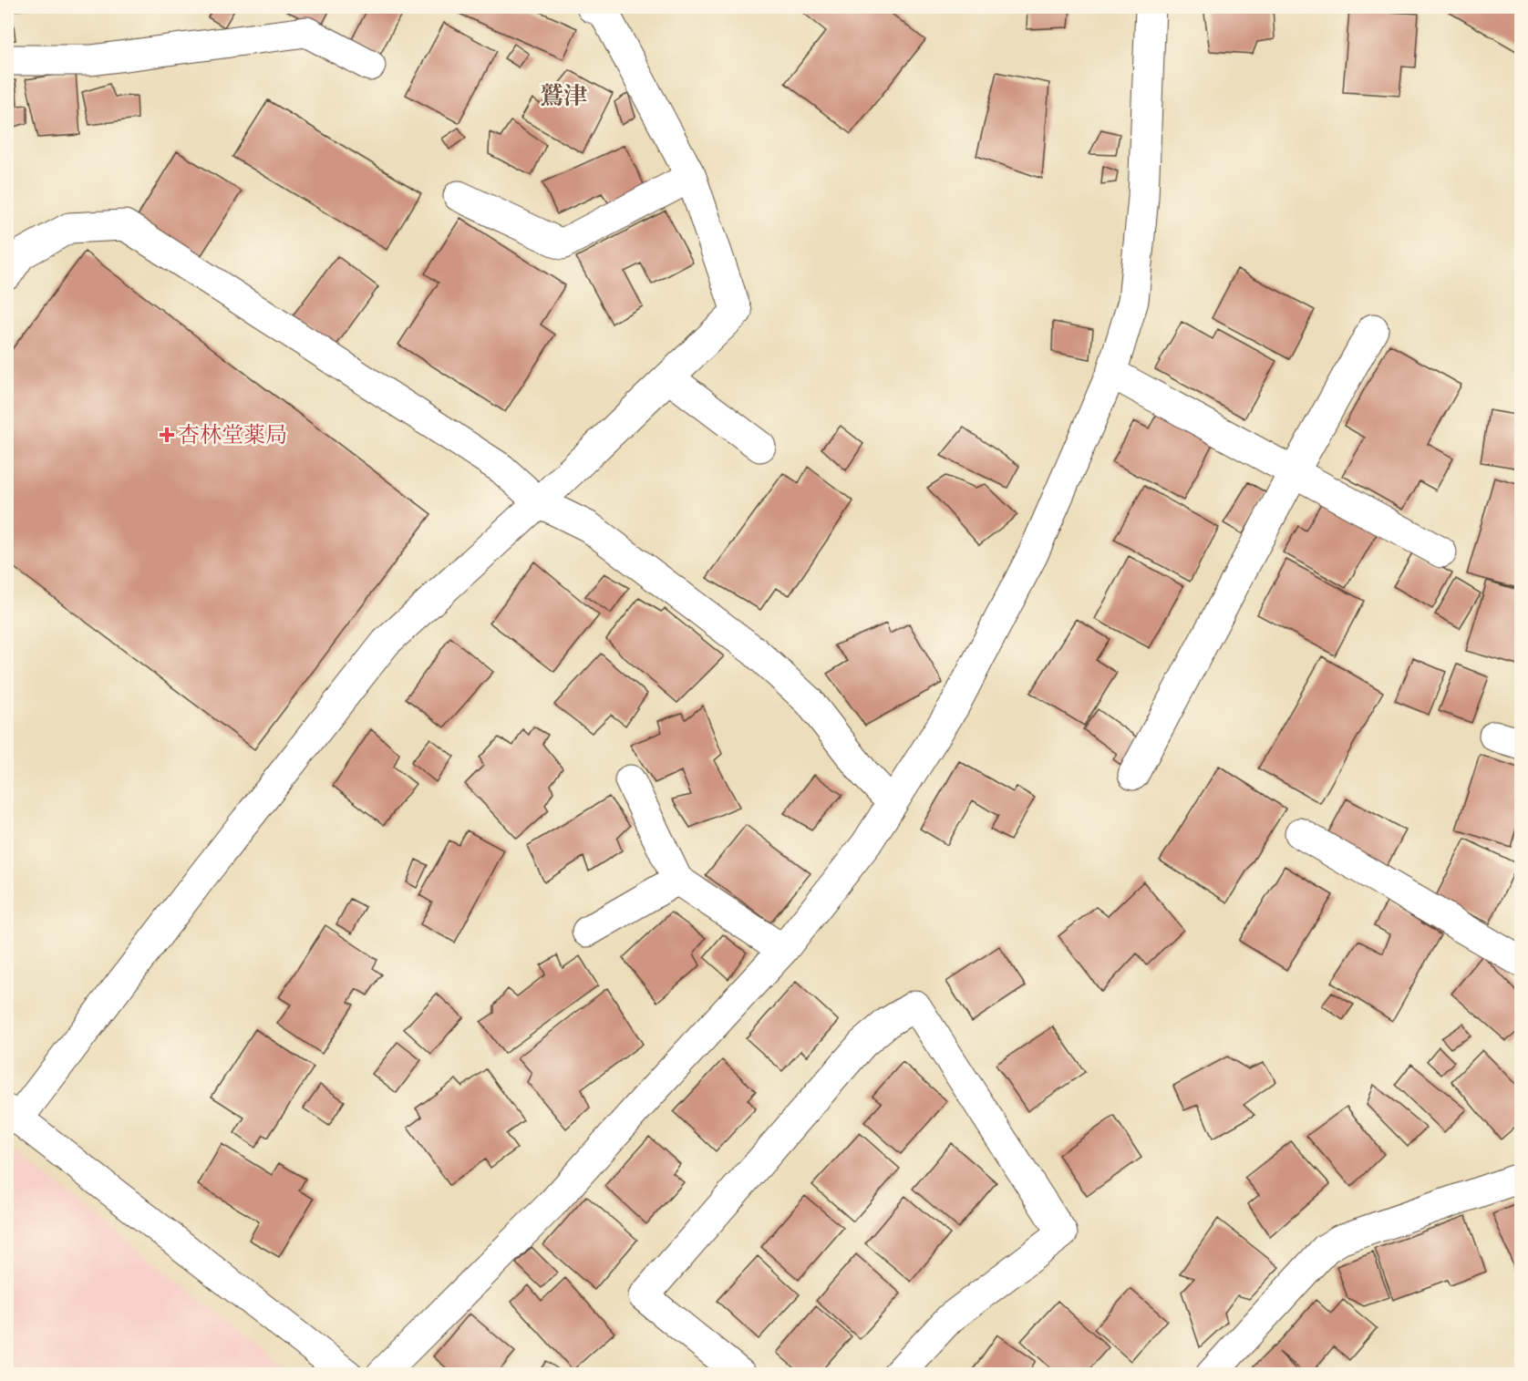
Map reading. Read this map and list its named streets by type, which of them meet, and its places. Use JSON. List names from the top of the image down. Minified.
{"districts":["鷲津"],"places":{"health":["杏林堂薬局"]}}
